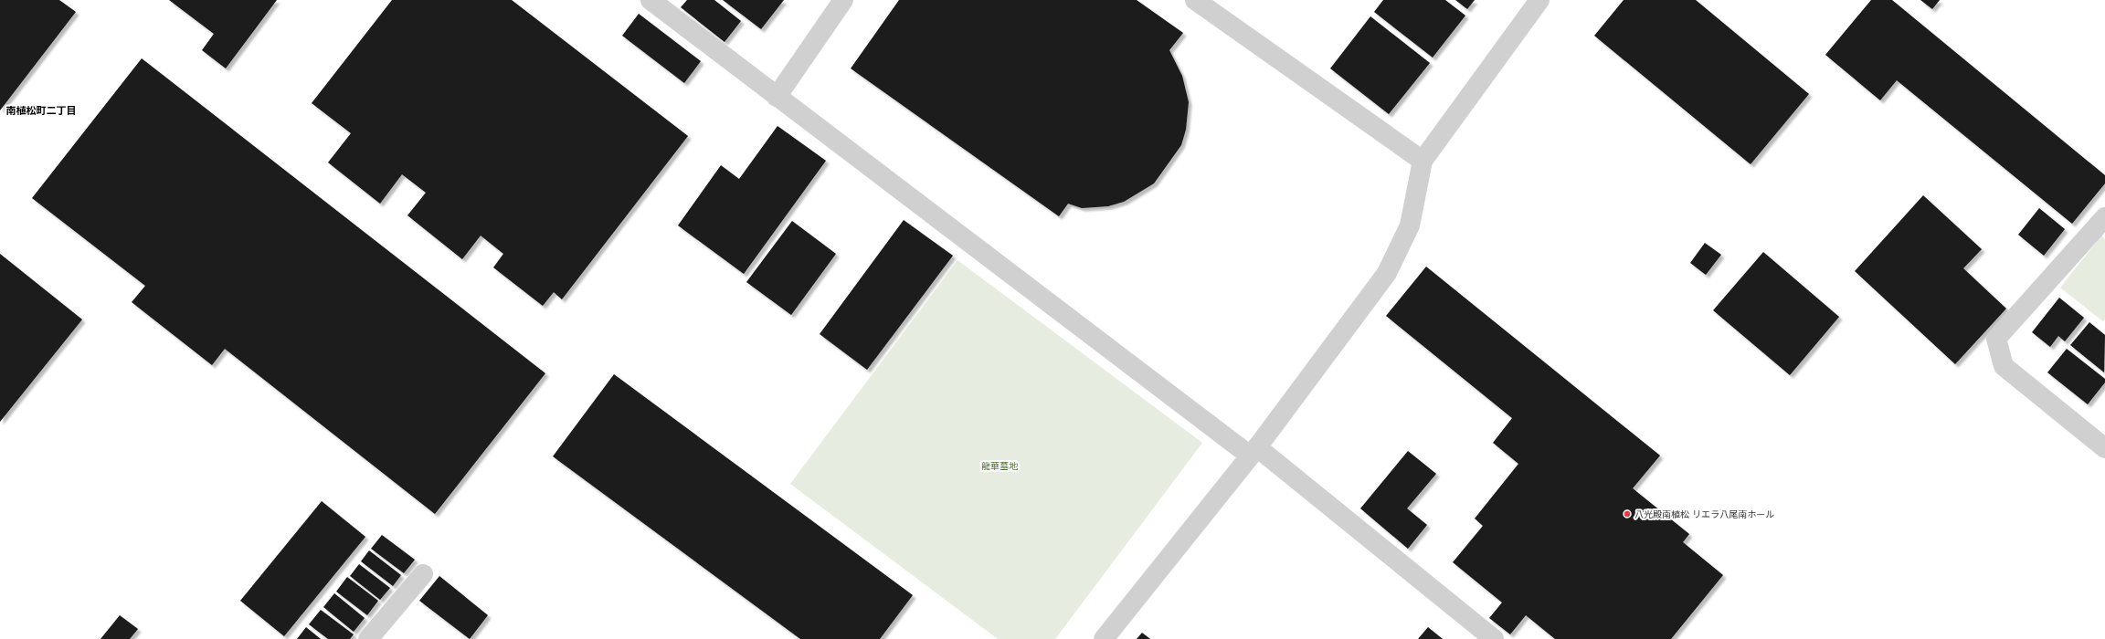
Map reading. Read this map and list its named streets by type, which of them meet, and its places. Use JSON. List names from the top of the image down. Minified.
{"districts":["南植松町二丁目"],"parks":["龍華墓地"],"places":["八光殿南植松 リエラ八尾南ホール"]}
